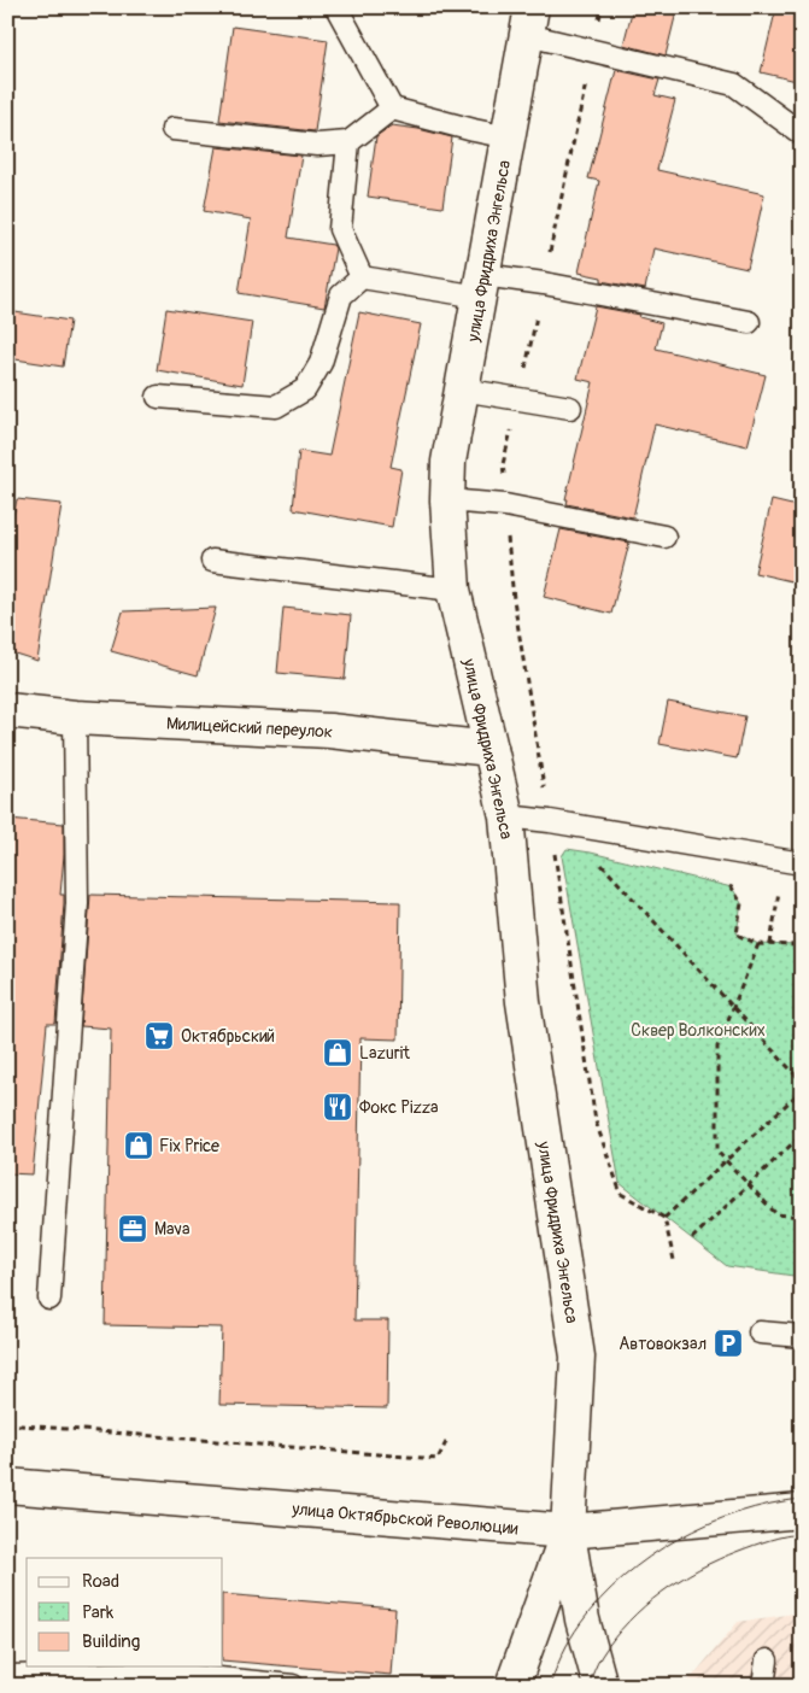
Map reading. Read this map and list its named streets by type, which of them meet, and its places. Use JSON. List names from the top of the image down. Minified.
{"streets":{"street":["улица Фридриха Энгельса","Милицейский переулок","улица Октябрьской Революции"]},"crossings":[["улица Фридриха Энгельса","Милицейский переулок"],["улица Фридриха Энгельса","улица Октябрьской Революции"]],"parks":["Сквер Волконских"],"places":{"supermarket":["Октябрьский"],"shop":["Lazurit","Fix Price"],"restaurant":["Фокс Pizza"],"office":["Mava"],"parking":["Автовокзал"]},"legend":["Road","Park","Building"]}
